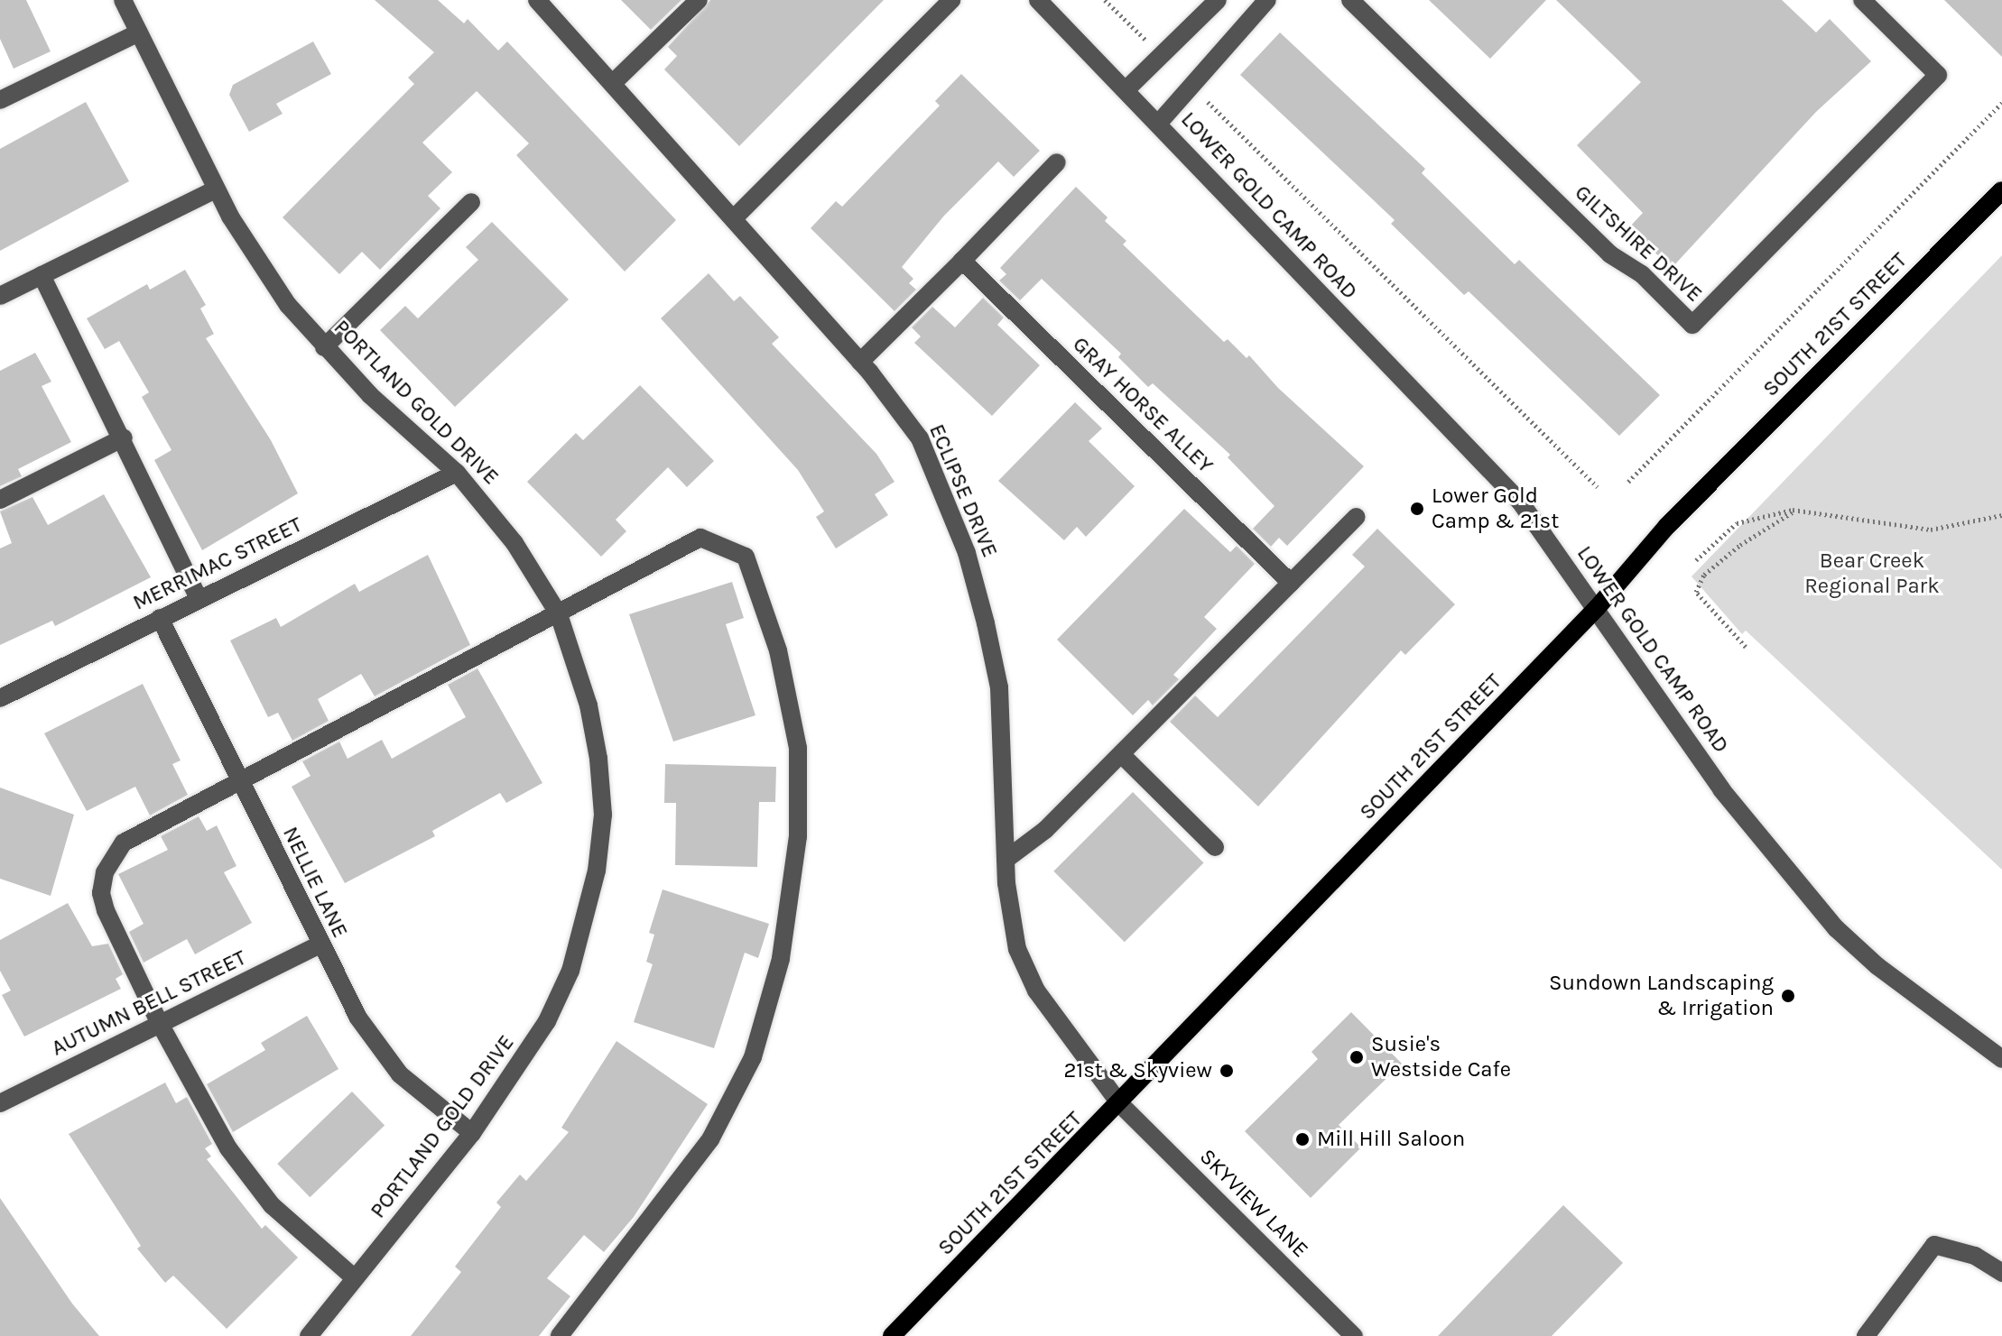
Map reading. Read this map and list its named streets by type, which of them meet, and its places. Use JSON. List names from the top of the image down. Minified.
{"streets":{"main road":["SOUTH 21ST STREET"],"street":["LOWER GOLD CAMP ROAD","GILTSHIRE DRIVE","PORTLAND GOLD DRIVE","GRAY HORSE ALLEY","ECLIPSE DRIVE","MERRIMAC STREET","NELLIE LANE","AUTUMN BELL STREET","SKYVIEW LANE"]},"crossings":[["LOWER GOLD CAMP ROAD","SOUTH 21ST STREET"],["SOUTH 21ST STREET","ECLIPSE DRIVE"],["SOUTH 21ST STREET","SKYVIEW LANE"],["PORTLAND GOLD DRIVE","MERRIMAC STREET"],["PORTLAND GOLD DRIVE","NELLIE LANE"],["ECLIPSE DRIVE","SKYVIEW LANE"],["MERRIMAC STREET","NELLIE LANE"],["NELLIE LANE","AUTUMN BELL STREET"]],"parks":["Bear Creek Regional Park"],"places":["Lower Gold Camp & 21st","Sundown Landscaping & Irrigation","Susie's Westside Cafe","21st & Skyview","Mill Hill Saloon"]}
